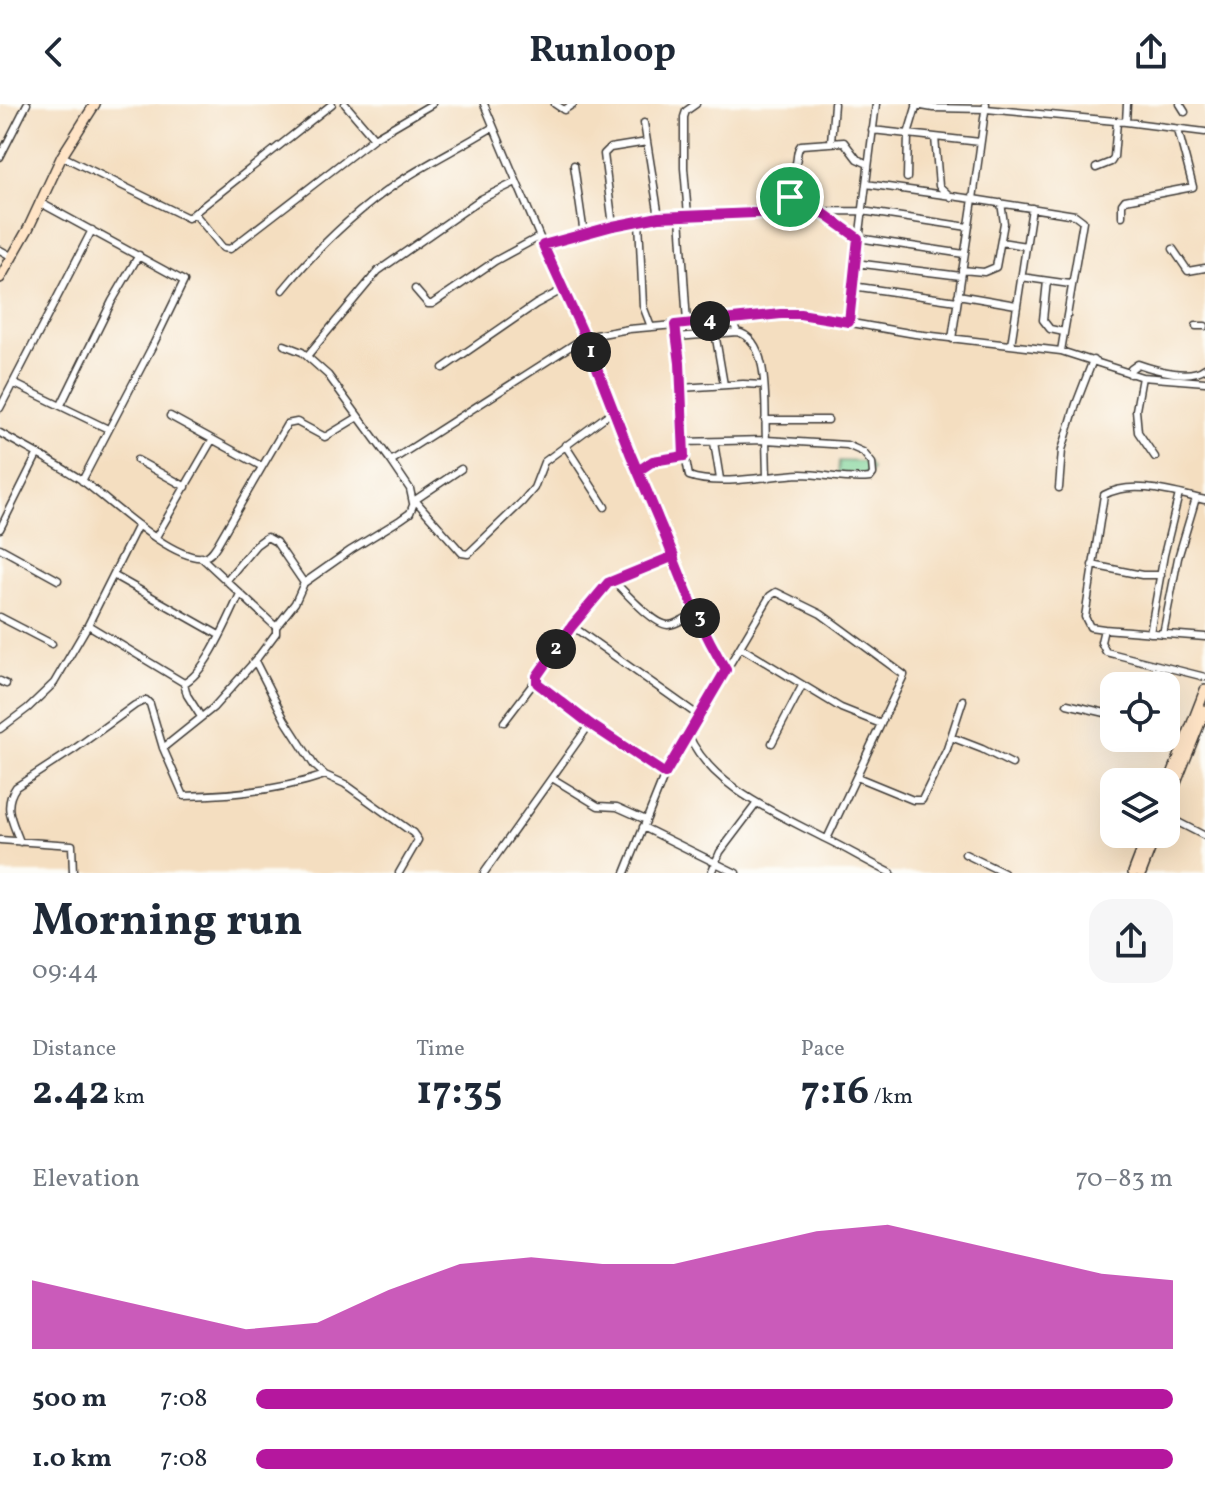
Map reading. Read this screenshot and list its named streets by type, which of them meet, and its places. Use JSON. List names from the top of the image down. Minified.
{"page":{"header":"Runloop","pins":["4","1","3","2"],"heading":["Morning run","09:44"],"stats":[["Distance","2.42 km"],["Time","17:35"],["Pace","7:16 /km"]],"chart":["Elevation","70–83 m"],"list":[{"name":"500 m","note":"7:08"},{"name":"1.0 km","note":"7:08"}]}}
